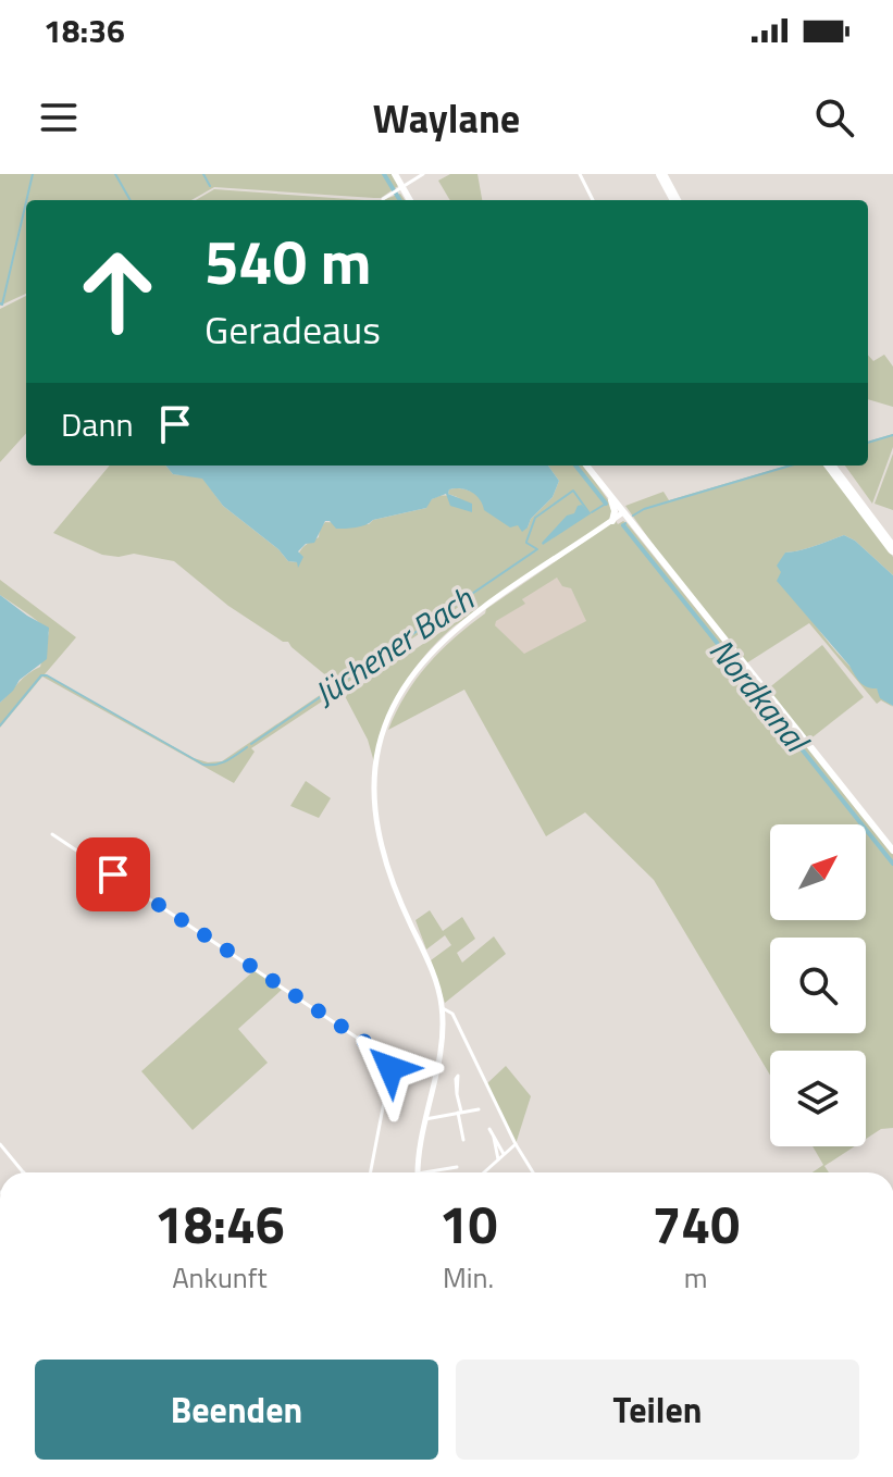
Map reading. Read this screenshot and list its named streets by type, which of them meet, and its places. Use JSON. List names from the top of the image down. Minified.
{"water":["Jüchener Bach","Nordkanal"],"north":"top right","page":{"status":"18:36","header":"Waylane","turn":["540 m","Geradeaus"],"then":"Dann","eta":["18:46","Ankunft","10","Min.","740","m"],"buttons":["Beenden","Teilen"]}}
